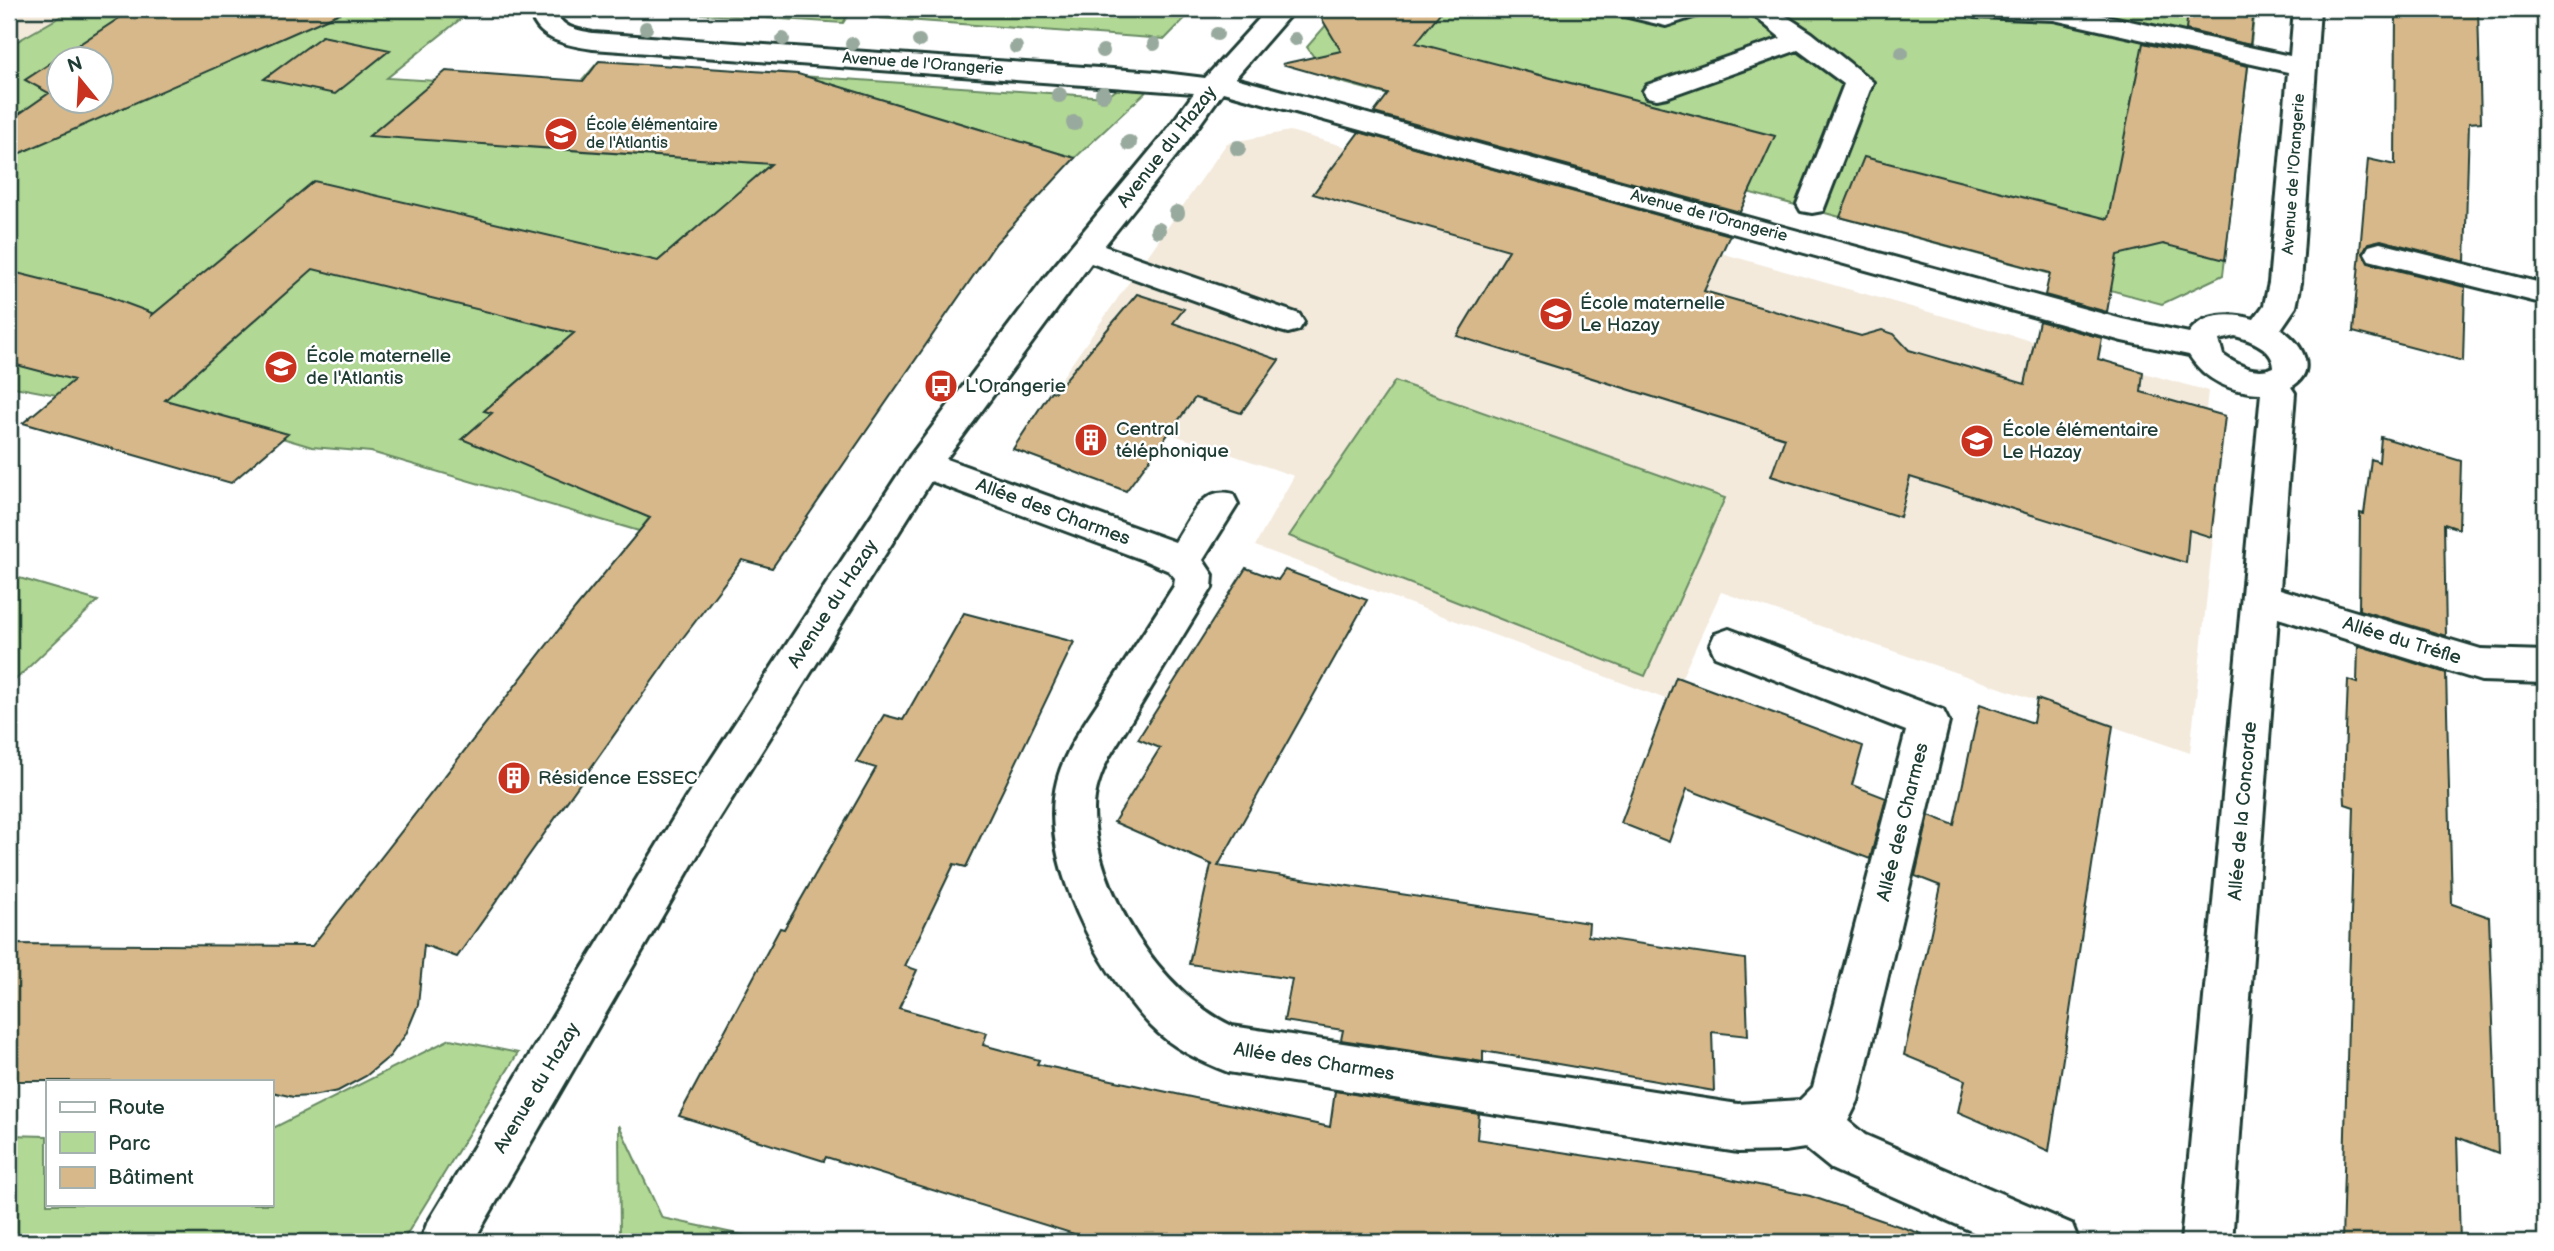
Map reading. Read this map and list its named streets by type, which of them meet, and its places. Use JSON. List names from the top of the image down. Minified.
{"streets":{"street":["Avenue de l'Orangerie","Avenue du Hazay","Allée des Charmes","Allée du Tréfle","Allée de la Concorde"]},"crossings":[["Avenue de l'Orangerie","Avenue du Hazay"],["Avenue du Hazay","Allée des Charmes"],["Allée du Tréfle","Allée de la Concorde"]],"places":{"school or university":["École élémentaire de l'Atlantis","École maternelle Le Hazay","École maternelle de l'Atlantis","École élémentaire Le Hazay"],"bus stop":["L'Orangerie"],"building":["Central téléphonique","Résidence ESSEC"]},"legend":["Route","Parc","Bâtiment"],"north":"top"}
